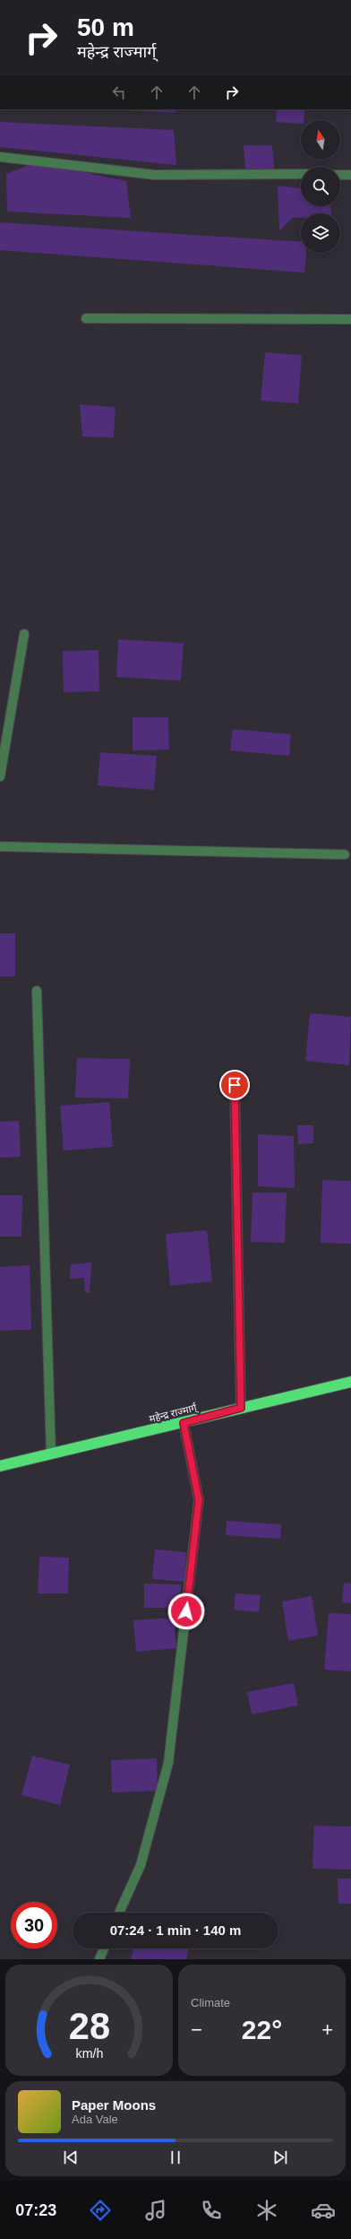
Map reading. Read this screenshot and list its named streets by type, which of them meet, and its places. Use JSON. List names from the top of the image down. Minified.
{"streets":{"highway":["महेन्द्र राज्मार्ग्"]},"north":"top","page":{"turn":["50 m","महेन्द्र राज्मार्ग्"],"limit":"30","trip":"07:24 · 1 min · 140 m","tile":"Climate","heat":["−","22°","+"],"song":["Paper Moons","Ada Vale"],"tabs":"07:23","gauge":["28","km/h"]}}
